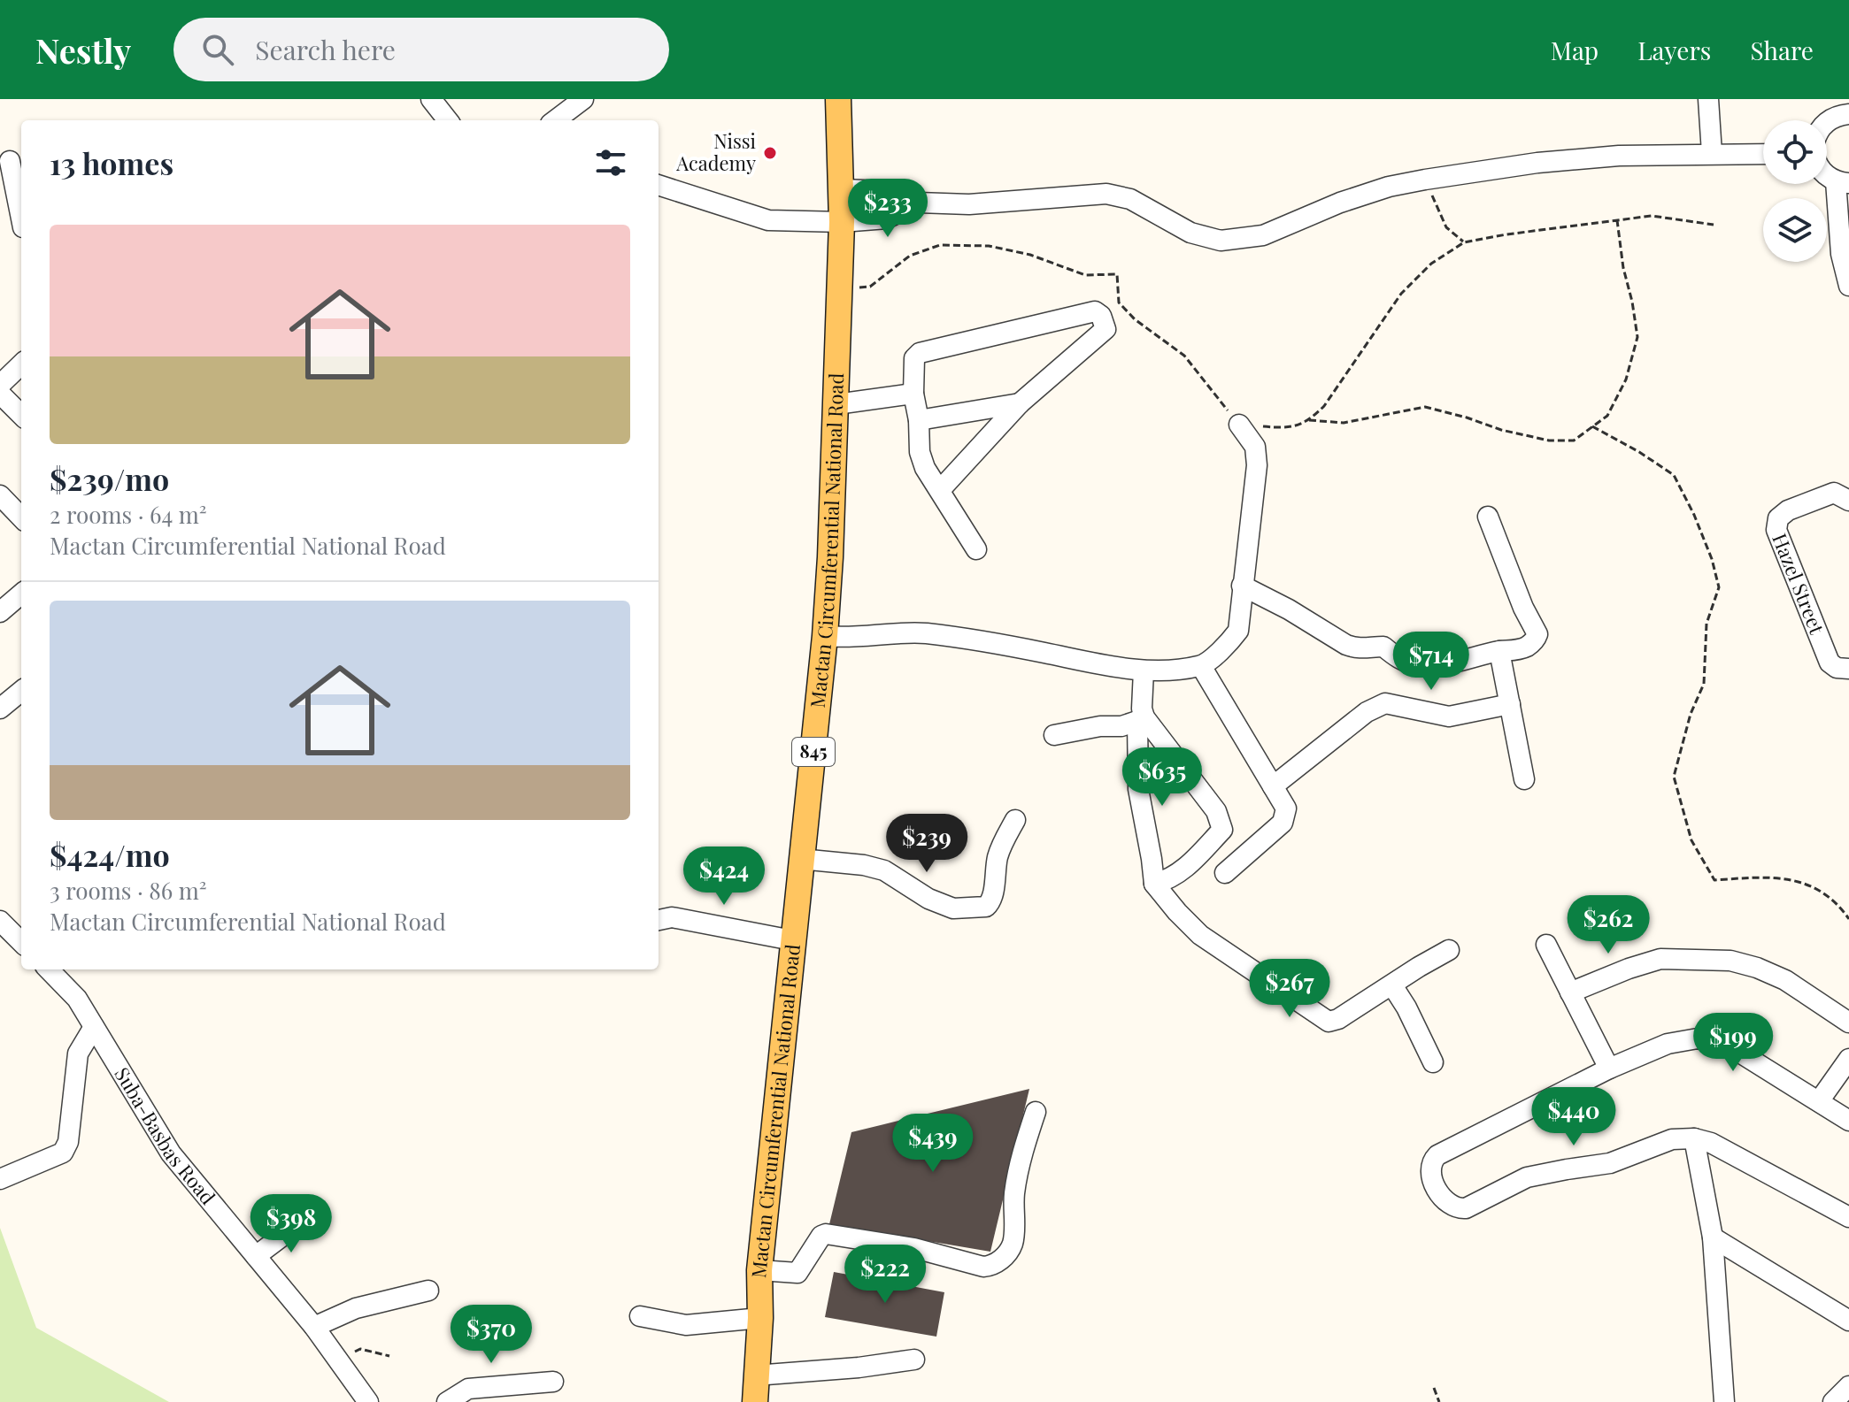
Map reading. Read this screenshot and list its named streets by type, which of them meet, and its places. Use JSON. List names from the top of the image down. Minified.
{"streets":{"main road":["Mactan Circumferential National Road","845"],"street":["Hazel Street","Suba-Basbas Road"]},"places":["Nissi Academy"],"page":{"header":"Nestly","search":"Search here","nav":["Map","Layers","Share"],"heading":"13 homes","price":["$233","$714","$635","$239","$424","$262","$267","$199","$440","$439","$398","$222","$370"],"list":[{"name":"$239/mo","note":"2 rooms · 64 m² · Mactan Circumferential National Road"},{"name":"$424/mo","note":"3 rooms · 86 m² · Mactan Circumferential National Road"}]}}
